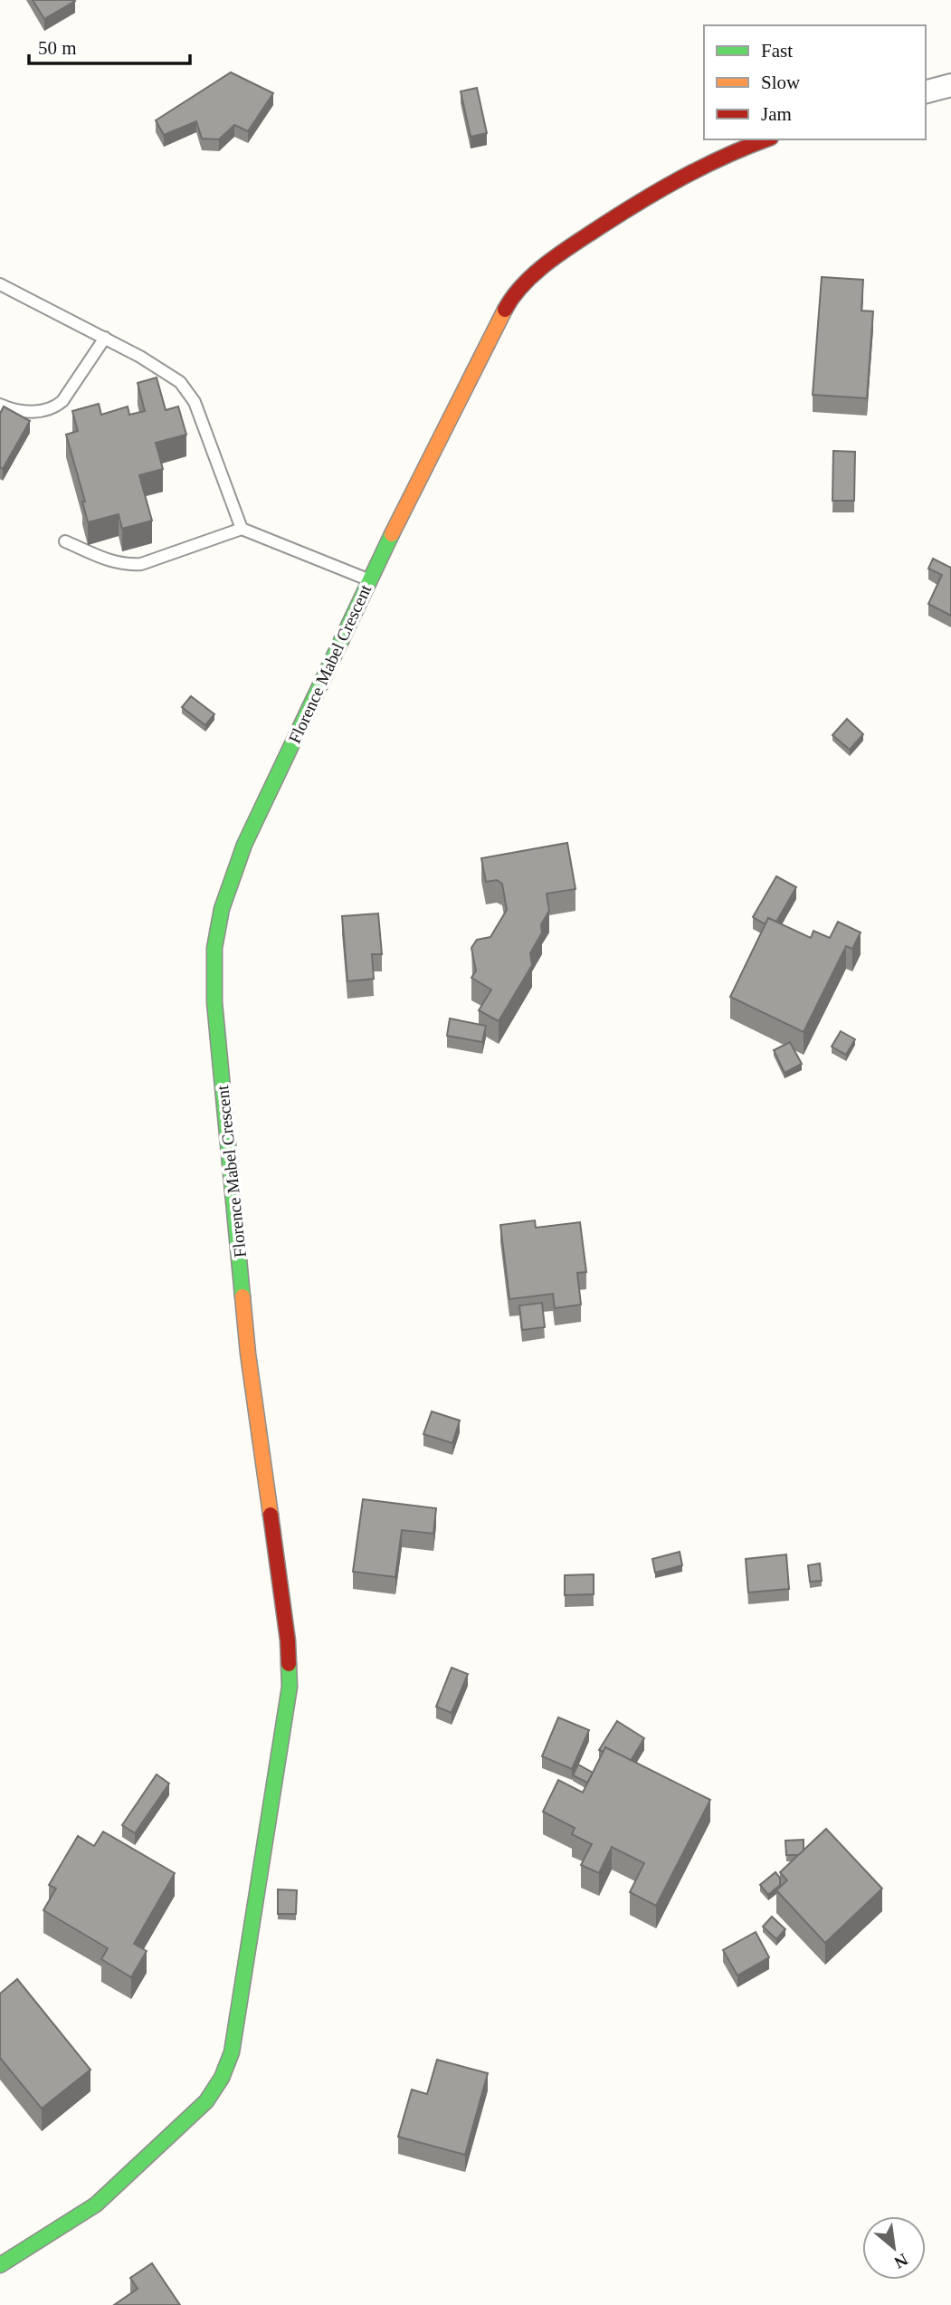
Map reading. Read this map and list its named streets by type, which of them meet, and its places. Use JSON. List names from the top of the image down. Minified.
{"streets":{"street":["Florence Mabel Crescent"]},"legend":["Fast","Slow","Jam"],"scale_bar":"50 m","north":"bottom right"}
